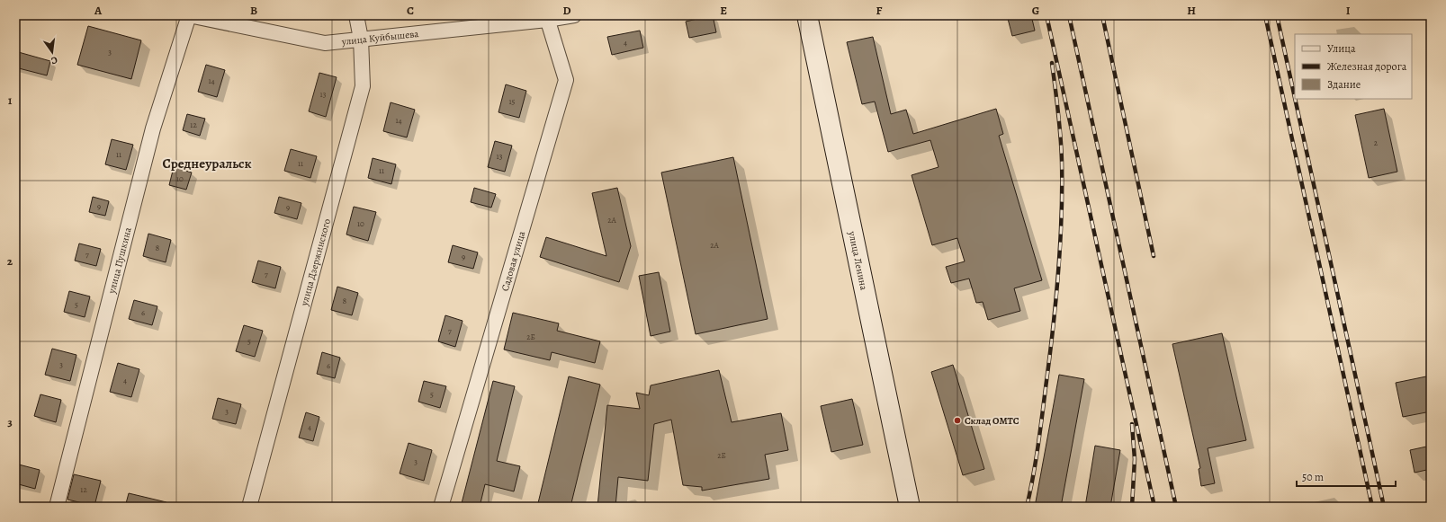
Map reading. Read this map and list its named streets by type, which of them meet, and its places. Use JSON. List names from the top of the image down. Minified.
{"streets":{"street":["улица Куйбышева","улица Пушкина","Садовая улица","улица Ленина","улица Дзержинского"]},"crossings":[["улица Куйбышева","улица Пушкина"],["улица Куйбышева","Садовая улица"],["улица Куйбышева","улица Дзержинского"]],"districts":["Среднеуральск"],"places":["Склад ОМТС"],"house_numbers":["4","3","14","13","15","14","12","2","11","13","11","11","10","9","9","2А","10","2А","8","7","9","7","8","5","6","7","2Б","5","3","6","4","5","3","4","2Б","3","12"],"legend":["Улица","Железная дорога","Здание"],"scale_bar":"50 m","north":"bottom","grid":{"columns":["A","B","C","D","E","F","G","H","I"],"rows":["1","2","3"]}}
